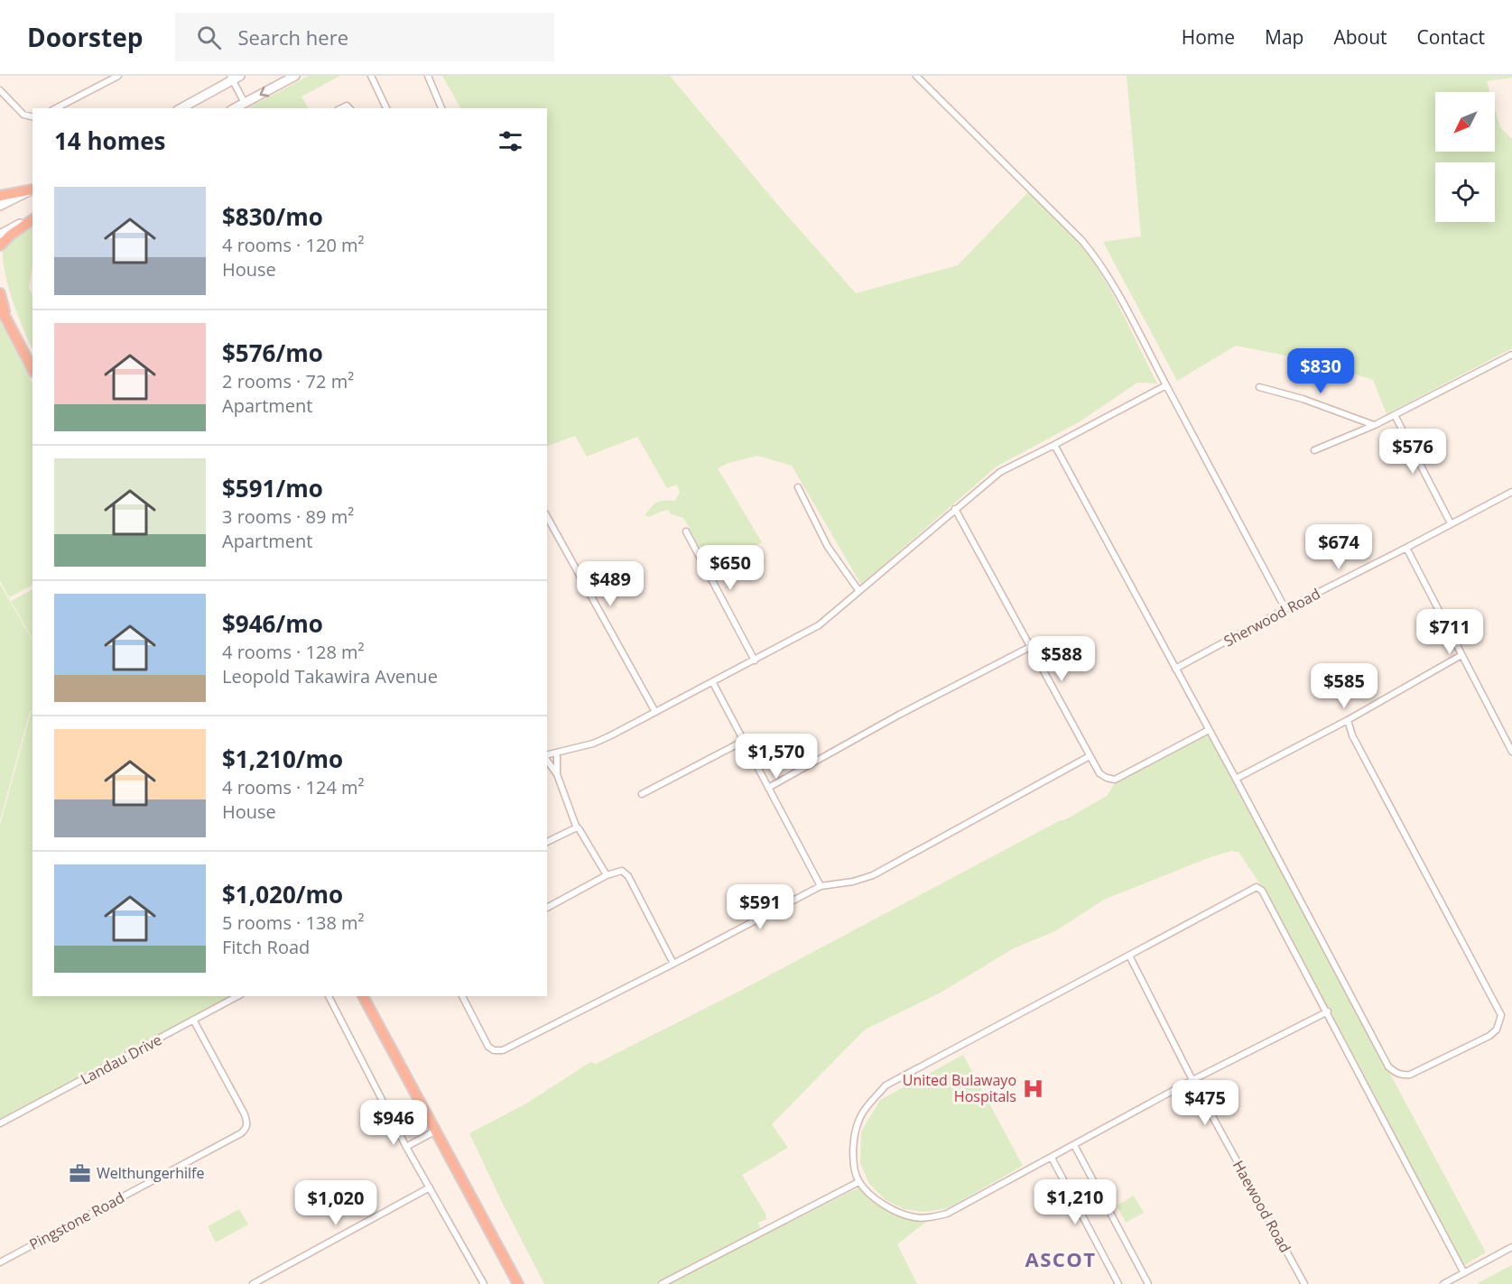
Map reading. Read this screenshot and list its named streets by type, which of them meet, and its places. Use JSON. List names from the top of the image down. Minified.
{"streets":{"street":["Sherwood Road","Landau Drive","Haewood Road","Pingstone Road"]},"crossings":[["Landau Drive","Pingstone Road"]],"districts":["ASCOT"],"places":{"hospital":["United Bulawayo Hospitals"],"office":["Welthungerhilfe"]},"north":"bottom left","page":{"header":"Doorstep","search":"Search here","nav":["Home","Map","About","Contact"],"heading":"14 homes","list":[{"name":"$830/mo","note":"4 rooms · 120 m² · House"},{"name":"$576/mo","note":"2 rooms · 72 m² · Apartment"},{"name":"$591/mo","note":"3 rooms · 89 m² · Apartment"},{"name":"$946/mo","note":"4 rooms · 128 m² · Leopold Takawira Avenue"},{"name":"$1,210/mo","note":"4 rooms · 124 m² · House"},{"name":"$1,020/mo","note":"5 rooms · 138 m² · Fitch Road"}],"price":["$830","$576","$674","$650","$489","$711","$588","$585","$1,570","$591","$475","$946","$1,210","$1,020"]}}
